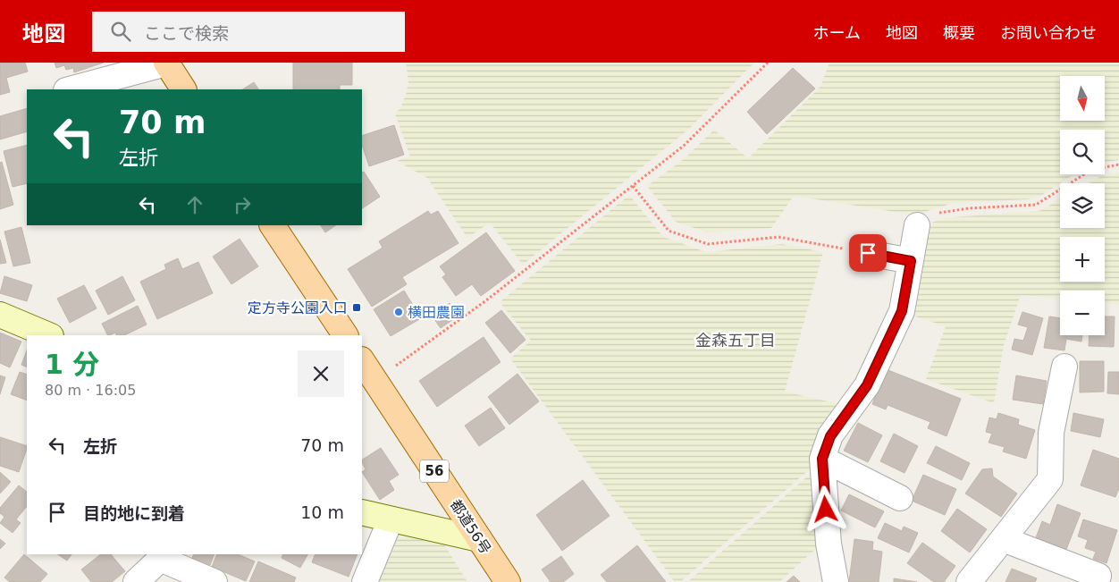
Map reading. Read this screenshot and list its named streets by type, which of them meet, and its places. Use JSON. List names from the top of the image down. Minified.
{"streets":{"main road":["56","都道56号"]},"districts":["金森五丁目"],"places":{"transit":["定方寺公園入口"],"other":["横田農園"]},"north":"bottom","page":{"header":"地図","search":"ここで検索","nav":["ホーム","地図","概要","お問い合わせ"],"map_buttons":["+","−"],"turn":["70 m","左折"],"heading":["1 分","80 m · 16:05"],"list":[{"name":"左折","value":"70 m"},{"name":"目的地に到着","value":"10 m"}]}}
